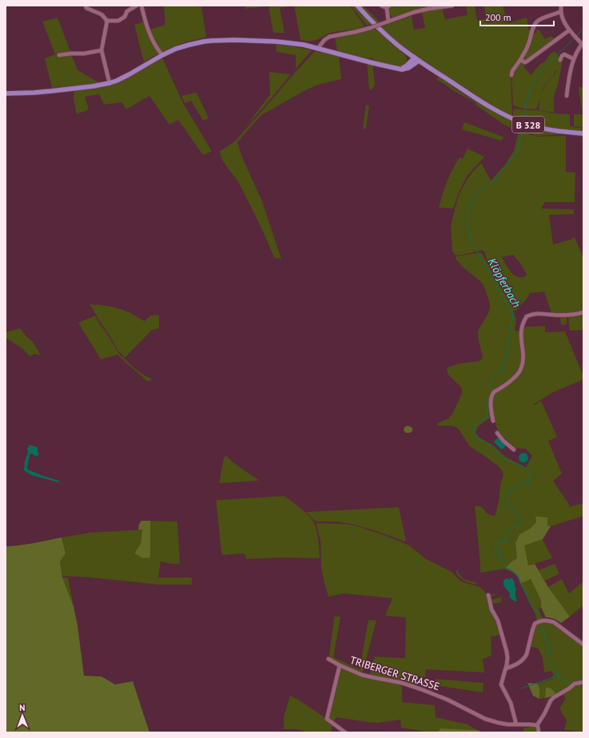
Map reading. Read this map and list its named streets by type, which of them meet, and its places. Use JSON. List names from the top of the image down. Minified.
{"streets":{"main road":["B 328"],"street":["TRIBERGER STRASSE"]},"water":["Klöpferbach"],"scale_bar":"200 m","north":"top"}
